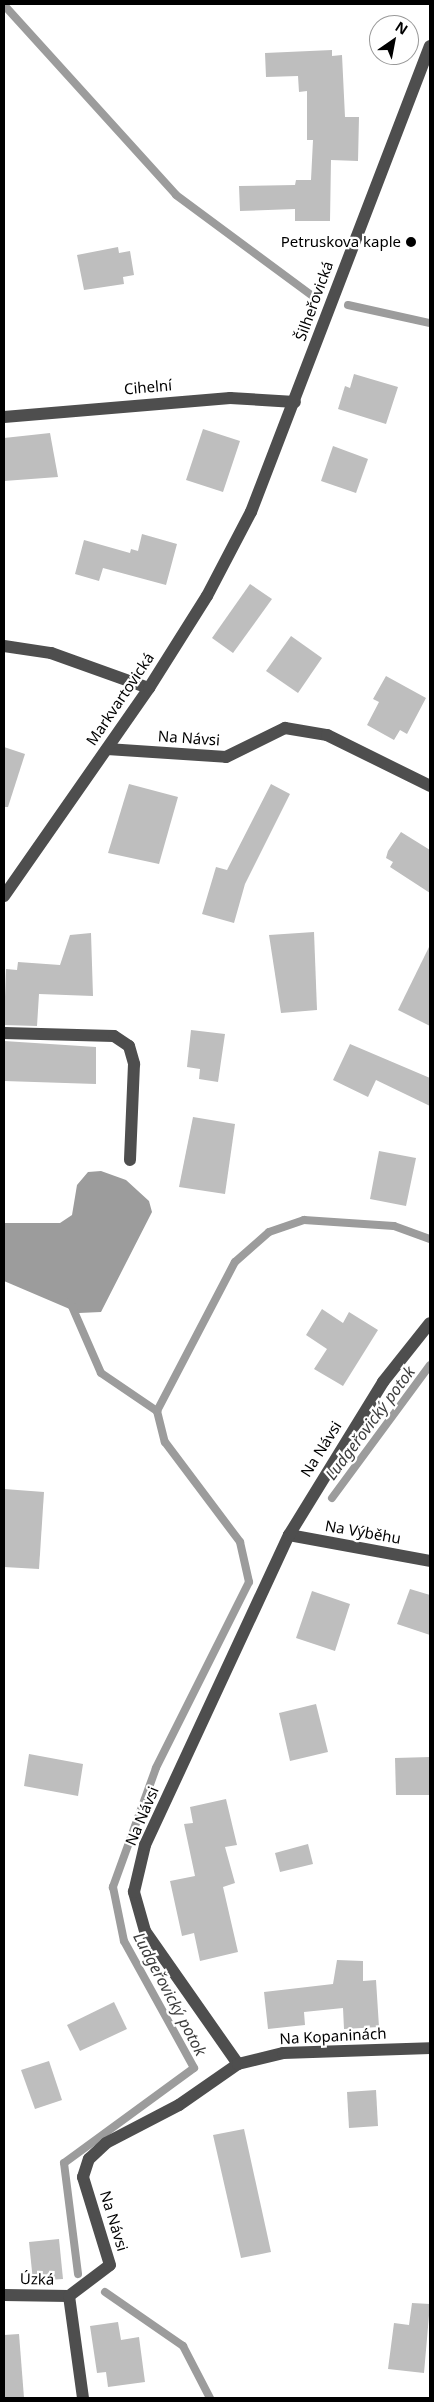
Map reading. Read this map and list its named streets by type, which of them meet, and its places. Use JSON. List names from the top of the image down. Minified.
{"streets":{"street":["Šilheřovická","Cihelní","Markvartovická","Na Návsi","Na Výběhu","Na Kopaninách","Úzká"]},"crossings":[["Šilheřovická","Cihelní"],["Šilheřovická","Markvartovická"],["Markvartovická","Na Návsi"],["Na Návsi","Na Výběhu"],["Na Návsi","Na Kopaninách"],["Na Návsi","Úzká"]],"water":["Ludgeřovický potok"],"places":["Petruskova kaple"],"north":"top right"}
